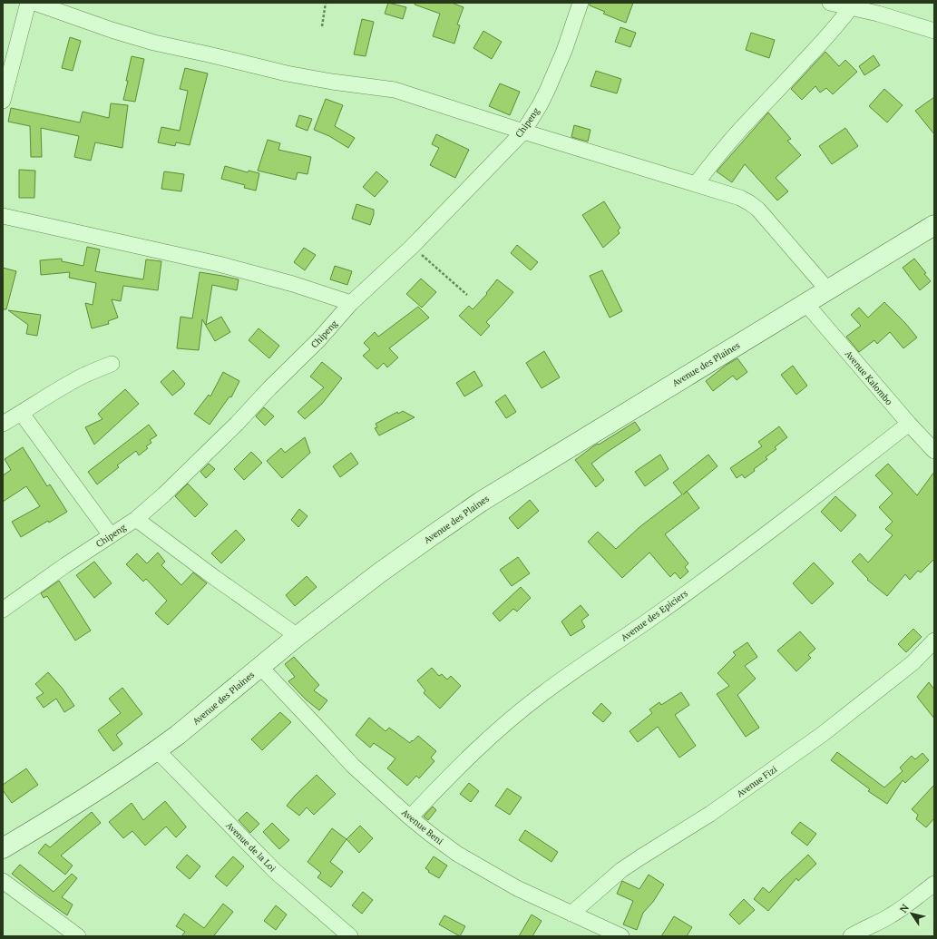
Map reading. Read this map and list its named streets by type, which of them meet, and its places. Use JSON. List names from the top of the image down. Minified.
{"streets":{"street":["Chipeng","Avenue des Plaines","Avenue Kalombo","Avenue des Epiciers","Avenue Fizi","Avenue Beni","Avenue de la Loi"]},"crossings":[["Avenue des Plaines","Avenue Kalombo"],["Avenue des Plaines","Avenue Beni"],["Avenue des Plaines","Avenue de la Loi"],["Avenue Kalombo","Avenue des Epiciers"],["Avenue des Epiciers","Avenue Beni"],["Avenue Fizi","Avenue Beni"]],"north":"top left"}
